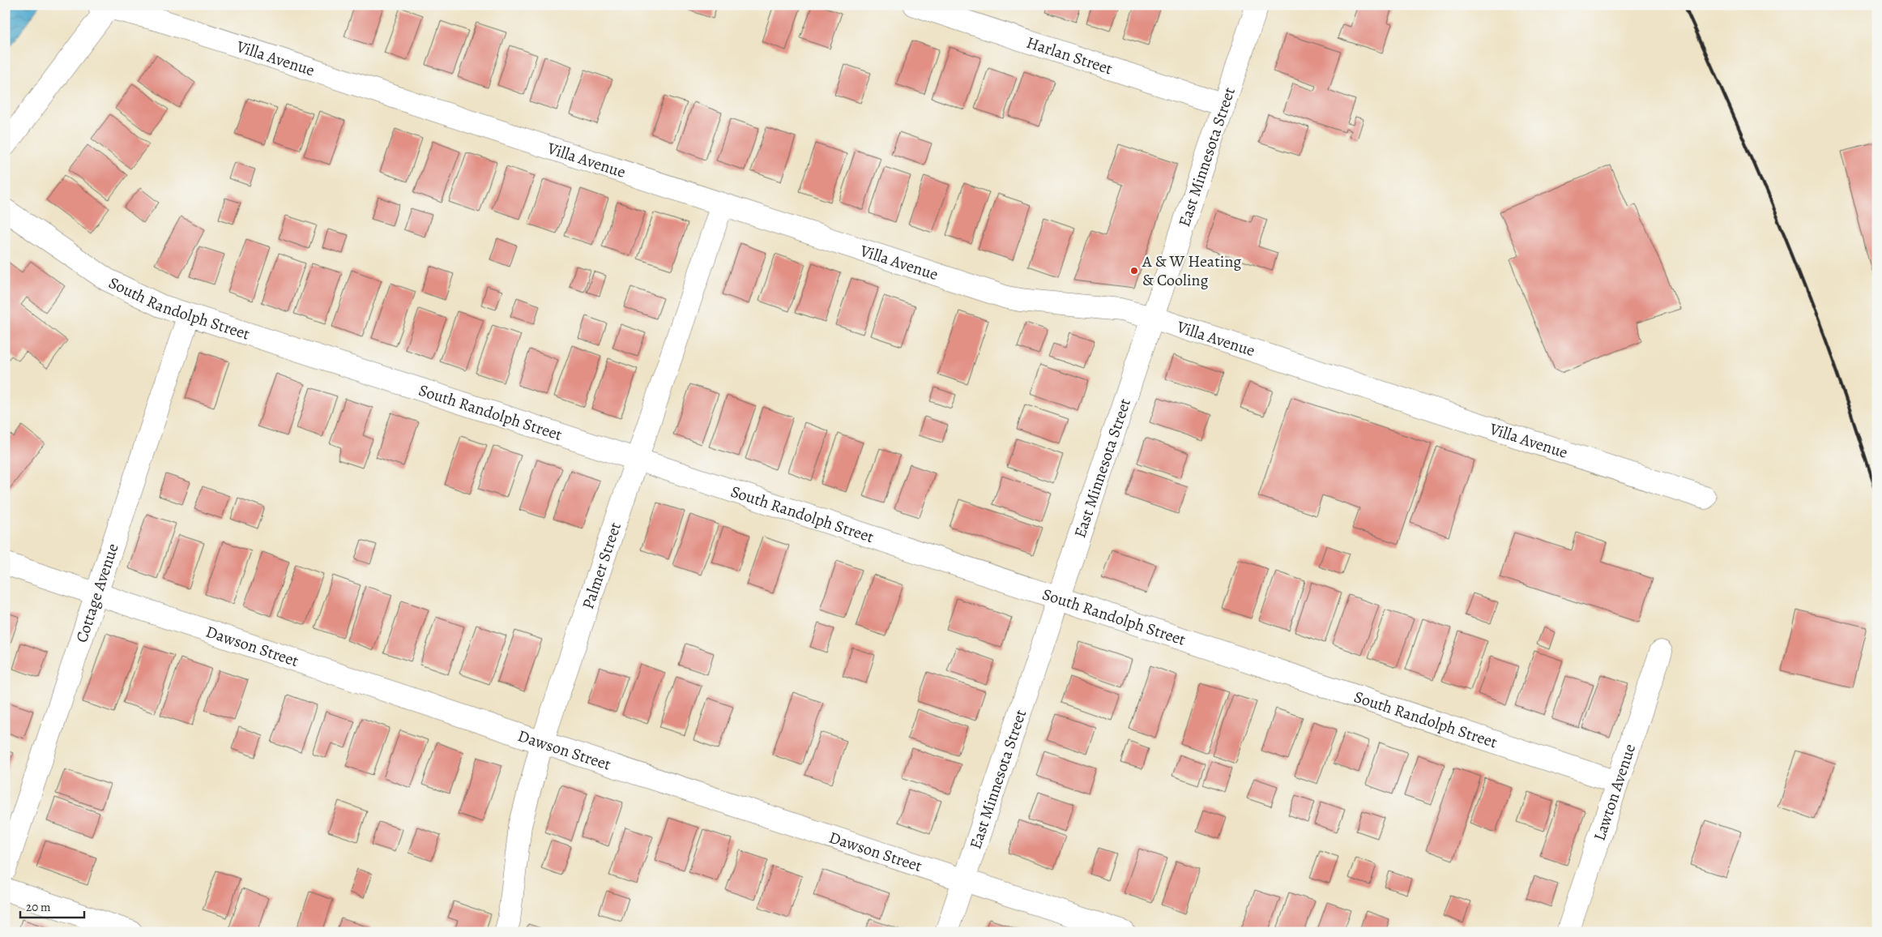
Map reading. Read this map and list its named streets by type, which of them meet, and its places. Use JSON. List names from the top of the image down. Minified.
{"streets":{"street":["Harlan Street","Villa Avenue","East Minnesota Street","South Randolph Street","Palmer Street","Cottage Avenue","Dawson Street","Lawton Avenue"]},"crossings":[["Harlan Street","East Minnesota Street"],["Villa Avenue","East Minnesota Street"],["Villa Avenue","Palmer Street"],["East Minnesota Street","South Randolph Street"],["East Minnesota Street","Dawson Street"],["South Randolph Street","Palmer Street"],["South Randolph Street","Cottage Avenue"],["South Randolph Street","Lawton Avenue"],["Palmer Street","Dawson Street"],["Cottage Avenue","Dawson Street"]],"places":["A & W Heating & Cooling"],"scale_bar":"20 m"}
